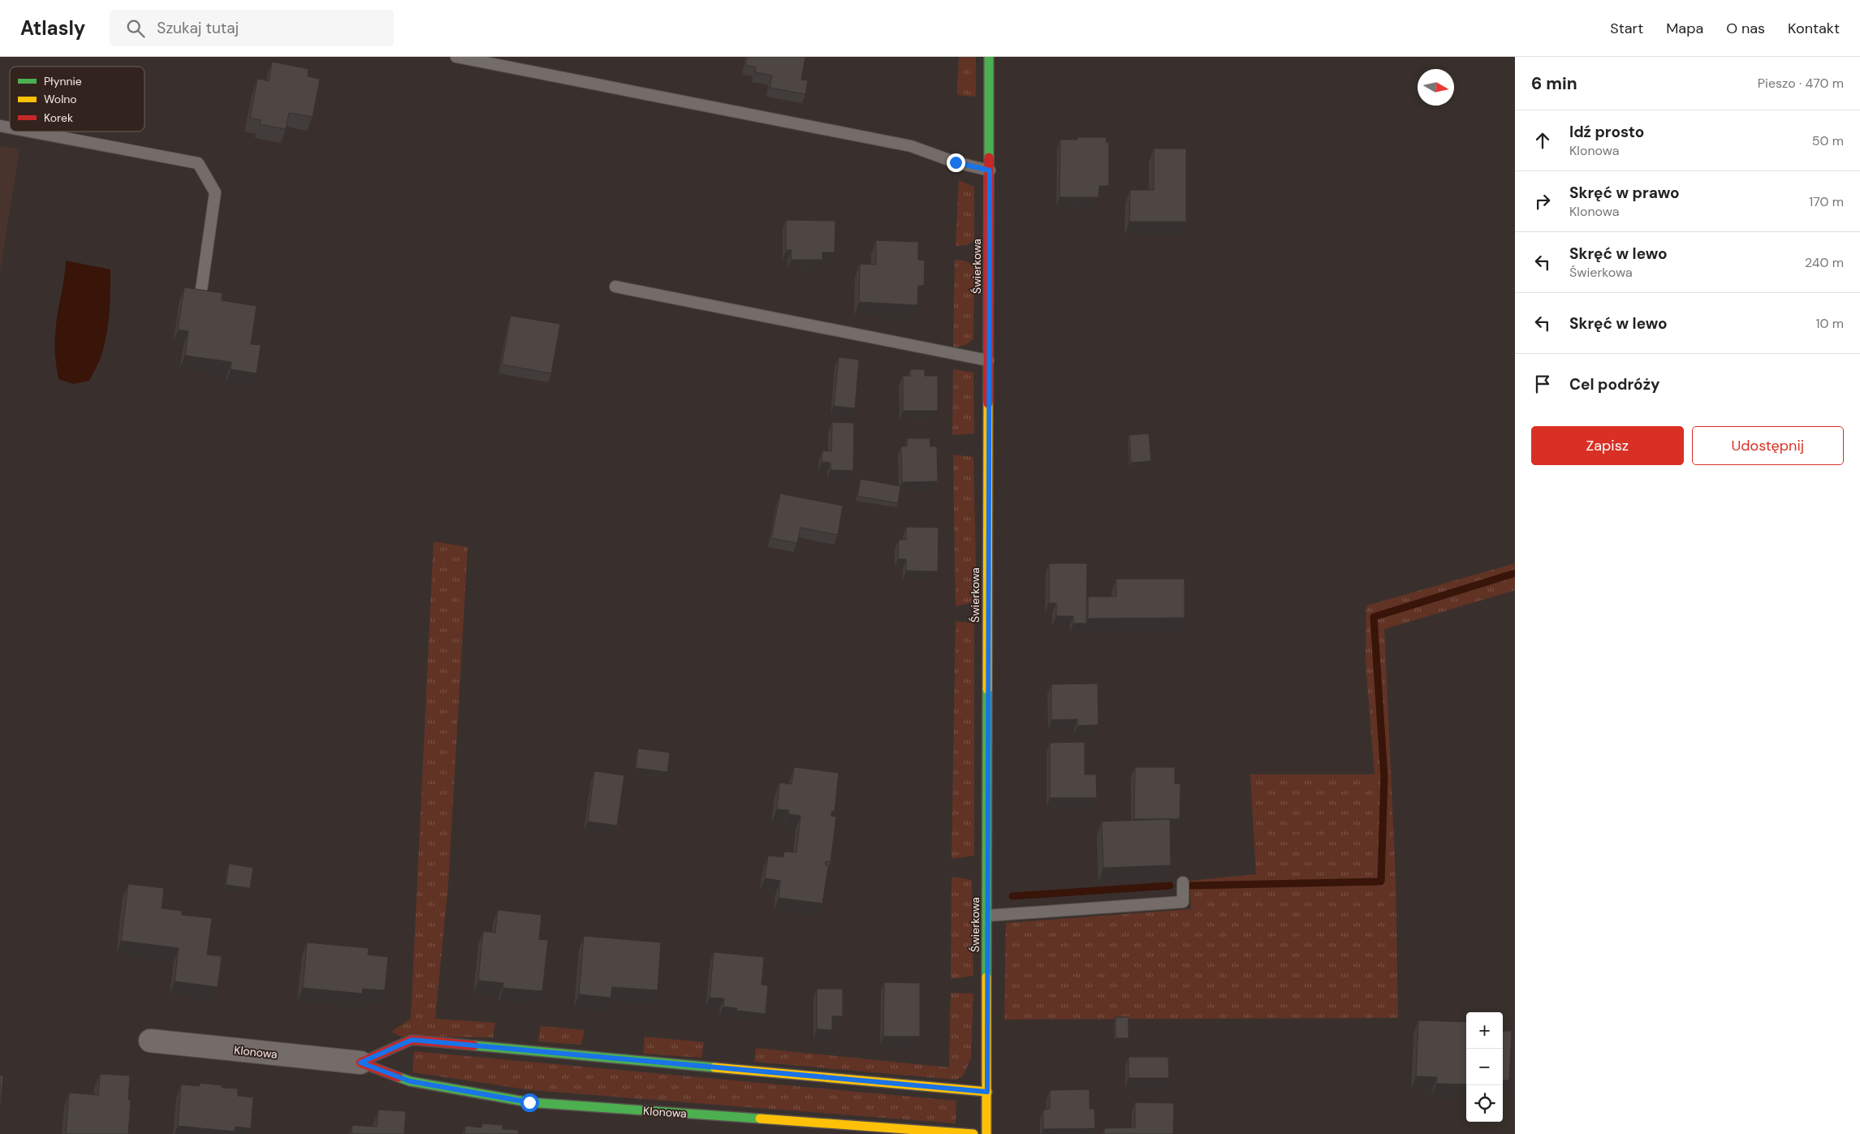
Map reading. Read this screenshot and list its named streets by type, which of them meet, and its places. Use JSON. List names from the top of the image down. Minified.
{"streets":{"street":["Świerkowa","Klonowa"]},"crossings":[["Świerkowa","Klonowa"]],"legend":["Płynnie","Wolno","Korek"],"north":"right","page":{"header":"Atlasly","search":"Szukaj tutaj","nav":["Start","Mapa","O nas","Kontakt"],"heading":["6 min","Pieszo · 470 m"],"list":[["Idź prosto","Klonowa","50 m"],["Skręć w prawo","Klonowa","170 m"],["Skręć w lewo","Świerkowa","240 m"],["Skręć w lewo","10 m"],"Cel podróży"],"buttons":["Zapisz","Udostępnij"],"map_buttons":["+","−"]}}
